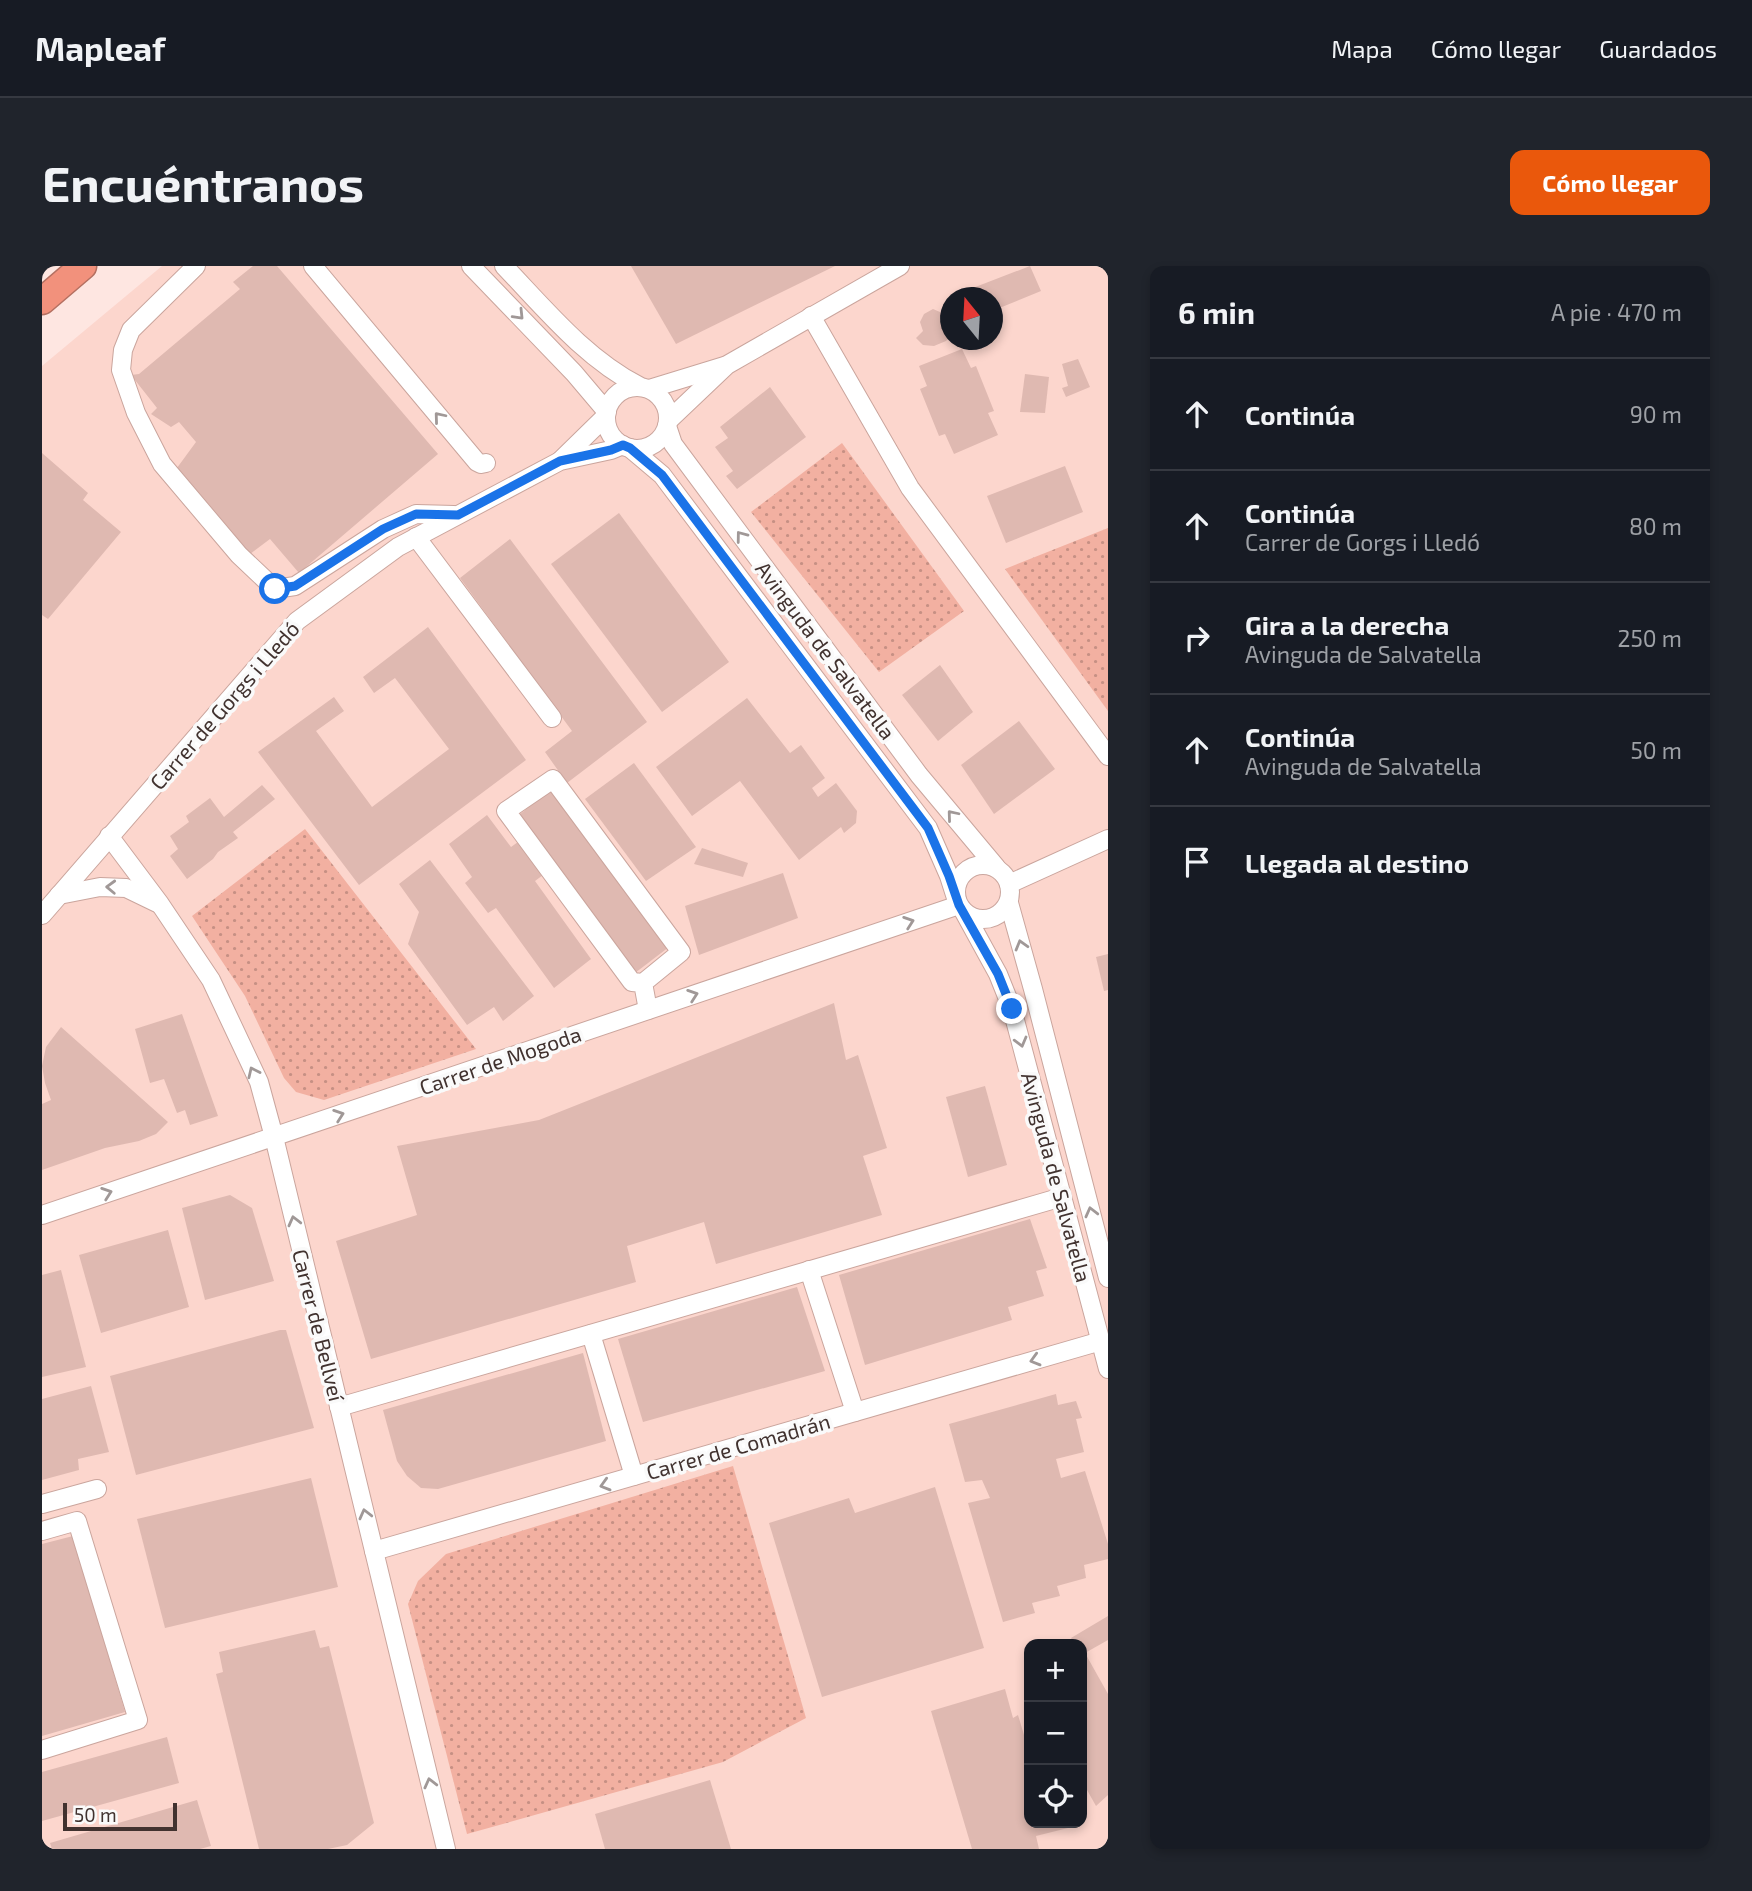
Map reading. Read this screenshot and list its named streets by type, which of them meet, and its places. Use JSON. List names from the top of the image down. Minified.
{"streets":{"street":["Avinguda de Salvatella","Carrer de Gorgs i Lledó","Carrer de Mogoda","Carrer de Bellveí","Carrer de Comadrán"]},"crossings":[["Avinguda de Salvatella","Carrer de Gorgs i Lledó"],["Avinguda de Salvatella","Carrer de Mogoda"],["Avinguda de Salvatella","Carrer de Comadrán"],["Carrer de Gorgs i Lledó","Carrer de Bellveí"],["Carrer de Mogoda","Carrer de Bellveí"],["Carrer de Bellveí","Carrer de Comadrán"]],"one_way":["Carrer de Mogoda","Carrer de Bellveí"],"scale_bar":"50 m","north":"top","page":{"header":"Mapleaf","nav":["Mapa","Cómo llegar","Guardados"],"buttons":"Cómo llegar","title":"Encuéntranos","heading":["6 min","A pie · 470 m"],"list":[["Continúa","90 m"],["Continúa","Carrer de Gorgs i Lledó","80 m"],["Gira a la derecha","Avinguda de Salvatella","250 m"],["Continúa","Avinguda de Salvatella","50 m"],"Llegada al destino"],"map_buttons":["+","−"],"scale":"50 m"}}
